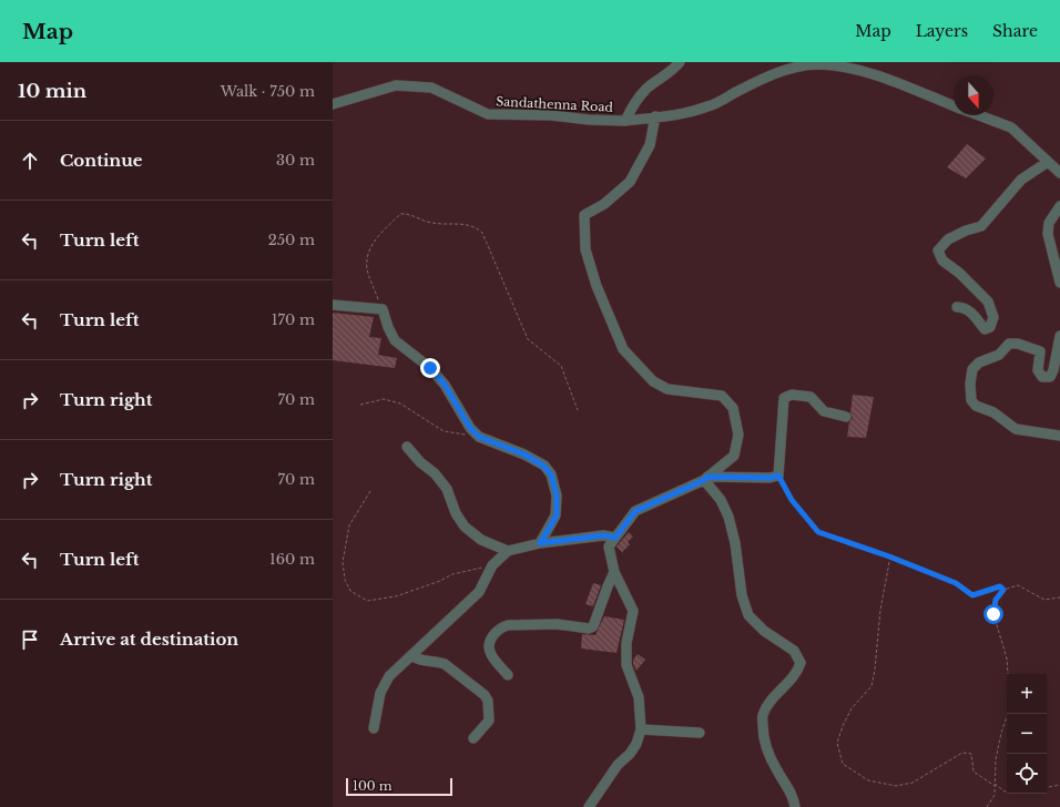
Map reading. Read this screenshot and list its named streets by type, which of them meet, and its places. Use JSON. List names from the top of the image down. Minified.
{"streets":{"street":["Sandathenna Road"]},"scale_bar":"100 m","north":"bottom","page":{"header":"Map","nav":["Map","Layers","Share"],"heading":["10 min","Walk · 750 m"],"list":[["Continue","30 m"],["Turn left","250 m"],["Turn left","170 m"],["Turn right","70 m"],["Turn right","70 m"],["Turn left","160 m"],"Arrive at destination"],"map_buttons":["+","−"],"scale":"100 m"}}
